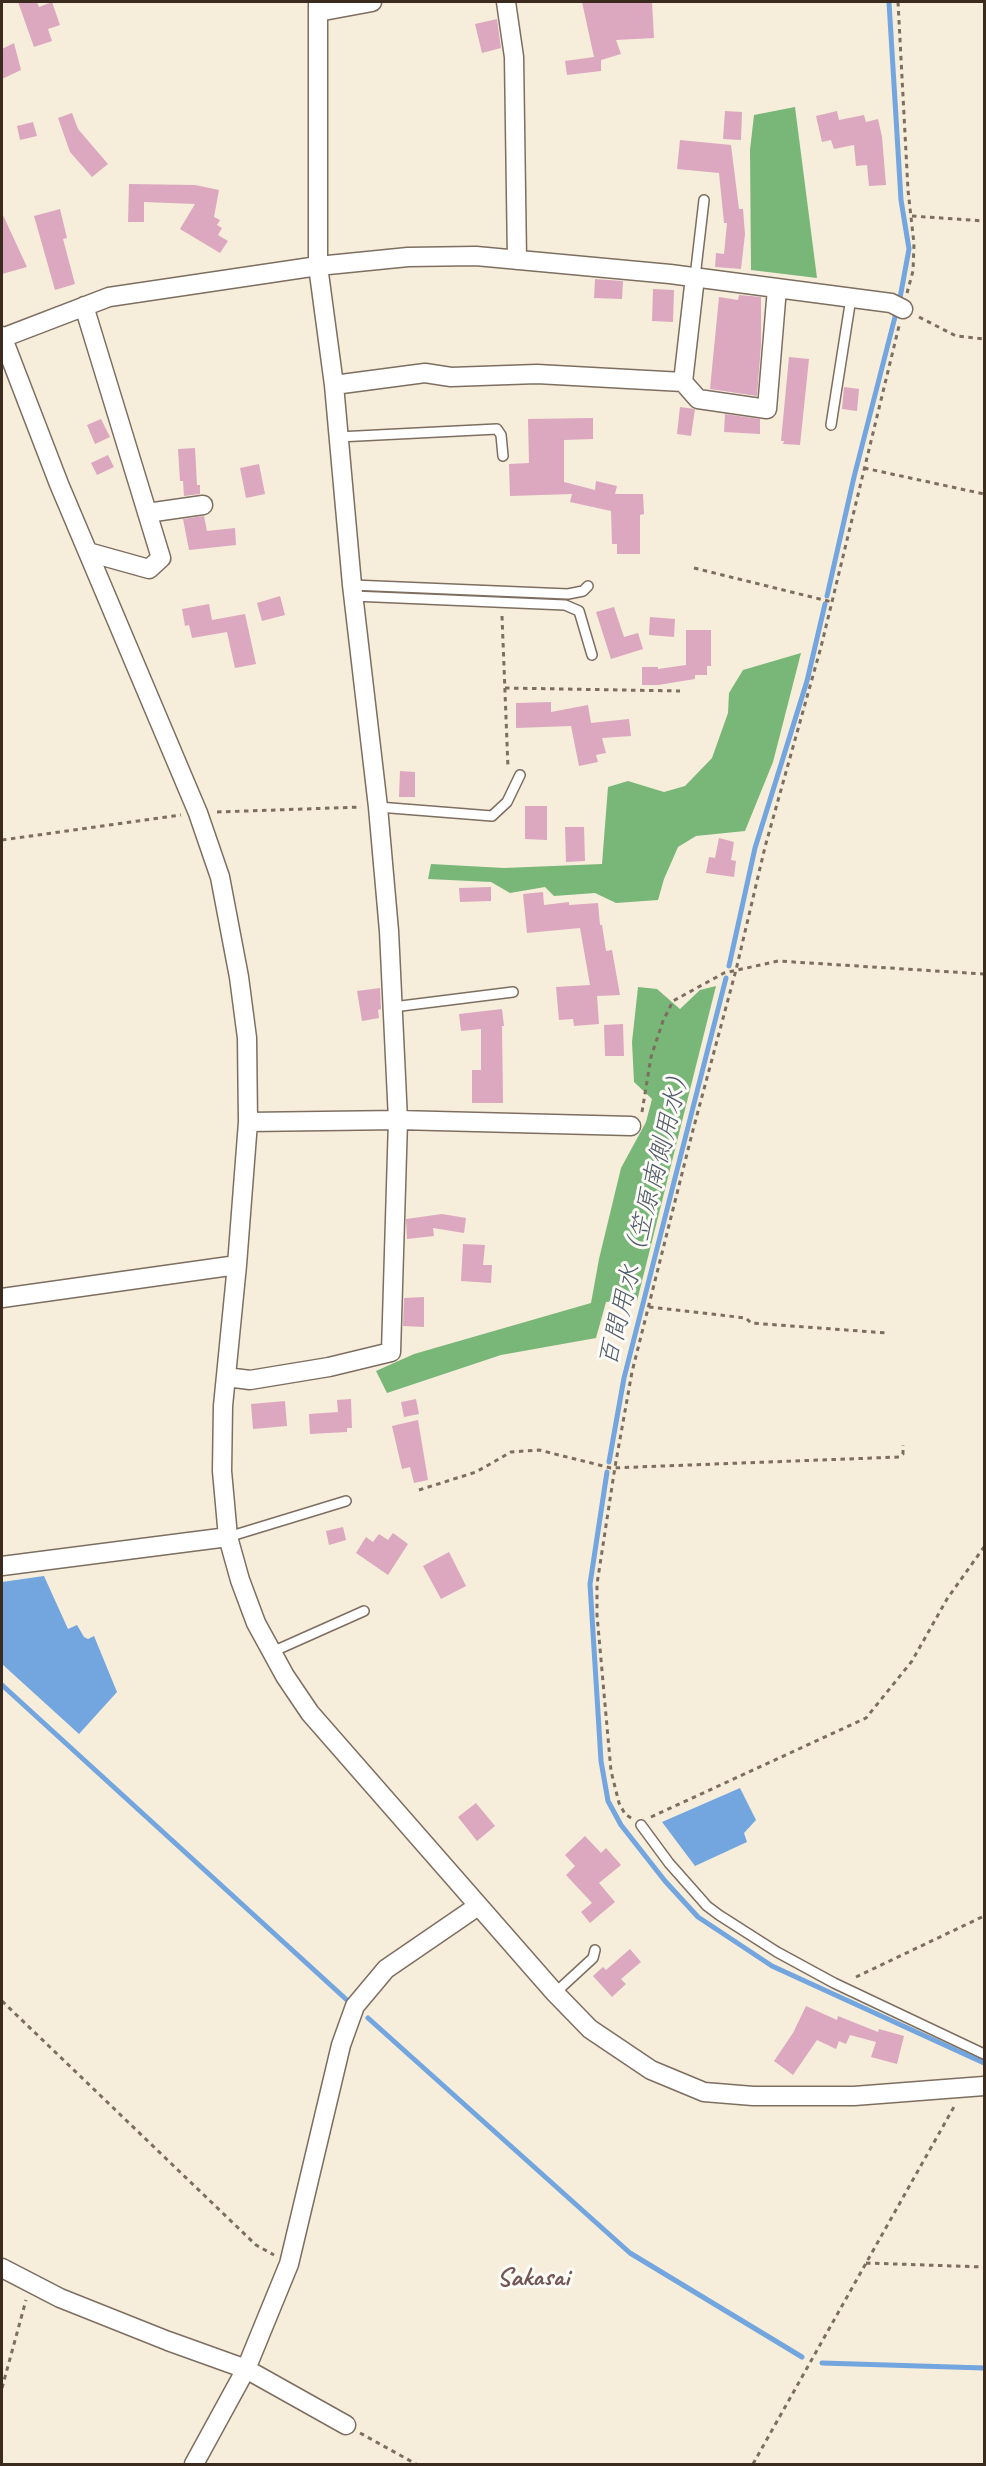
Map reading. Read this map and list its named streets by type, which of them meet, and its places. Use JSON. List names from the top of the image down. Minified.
{"districts":["Sakasai"],"water":["百間用水（笠原南側用水）"]}
